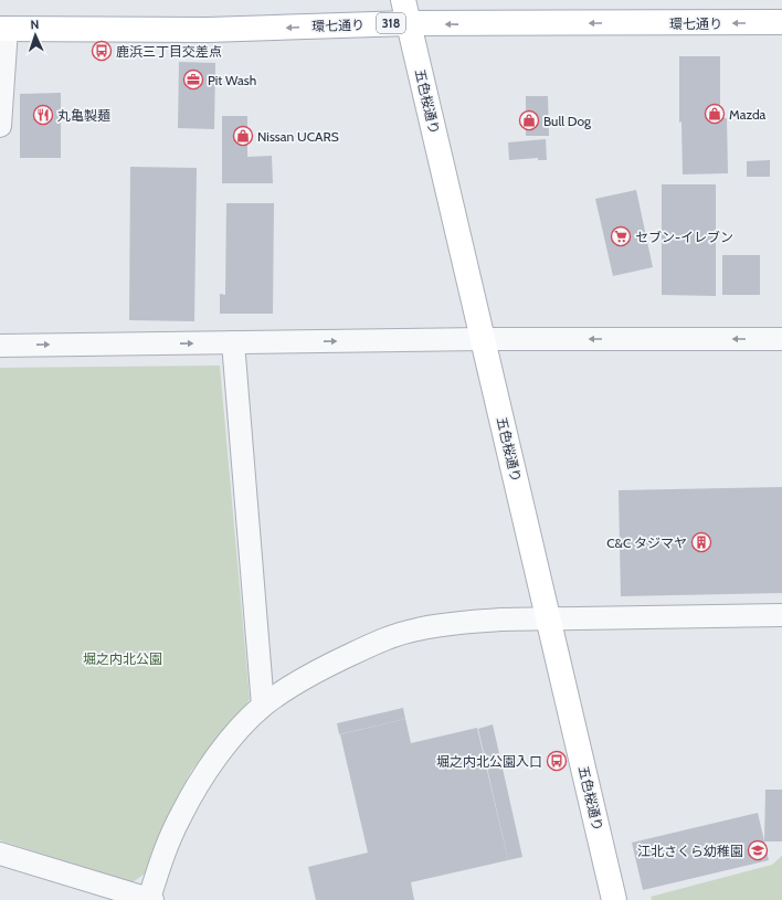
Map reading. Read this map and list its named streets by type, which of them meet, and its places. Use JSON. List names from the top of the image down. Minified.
{"streets":{"street":["318","環七通り","五色桜通り"]},"crossings":[["環七通り","五色桜通り"]],"one_way":["環七通り"],"parks":["堀之内北公園"],"places":{"bus stop":["鹿浜三丁目交差点","堀之内北公園入口"],"office":["Pit Wash"],"shop":["Mazda","Bull Dog","Nissan UCARS"],"restaurant":["丸亀製麺"],"supermarket":["セブン-イレブン"],"building":["C&C タジマヤ"],"school or university":["江北さくら幼稚園"]},"north":"top"}
